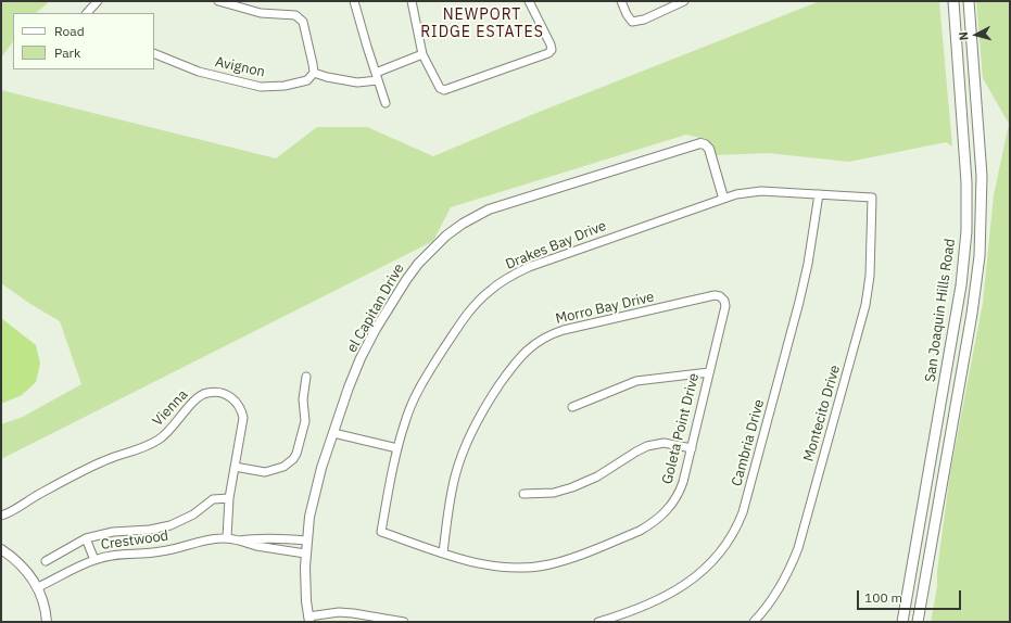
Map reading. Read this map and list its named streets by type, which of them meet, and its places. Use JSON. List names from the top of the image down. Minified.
{"streets":{"main road":["San Joaquin Hills Road"],"street":["Avignon","Drakes Bay Drive","el Capitan Drive","Morro Bay Drive","Vienna","Montecito Drive","Goleta Point Drive","Cambria Drive","Crestwood"]},"crossings":[["Drakes Bay Drive","el Capitan Drive"],["Drakes Bay Drive","Montecito Drive"],["Drakes Bay Drive","Goleta Point Drive"],["Drakes Bay Drive","Cambria Drive"],["el Capitan Drive","Crestwood"],["Morro Bay Drive","Goleta Point Drive"],["Vienna","Crestwood"]],"districts":["NEWPORT RIDGE ESTATES"],"legend":["Road","Park"],"scale_bar":"100 m","north":"left"}
